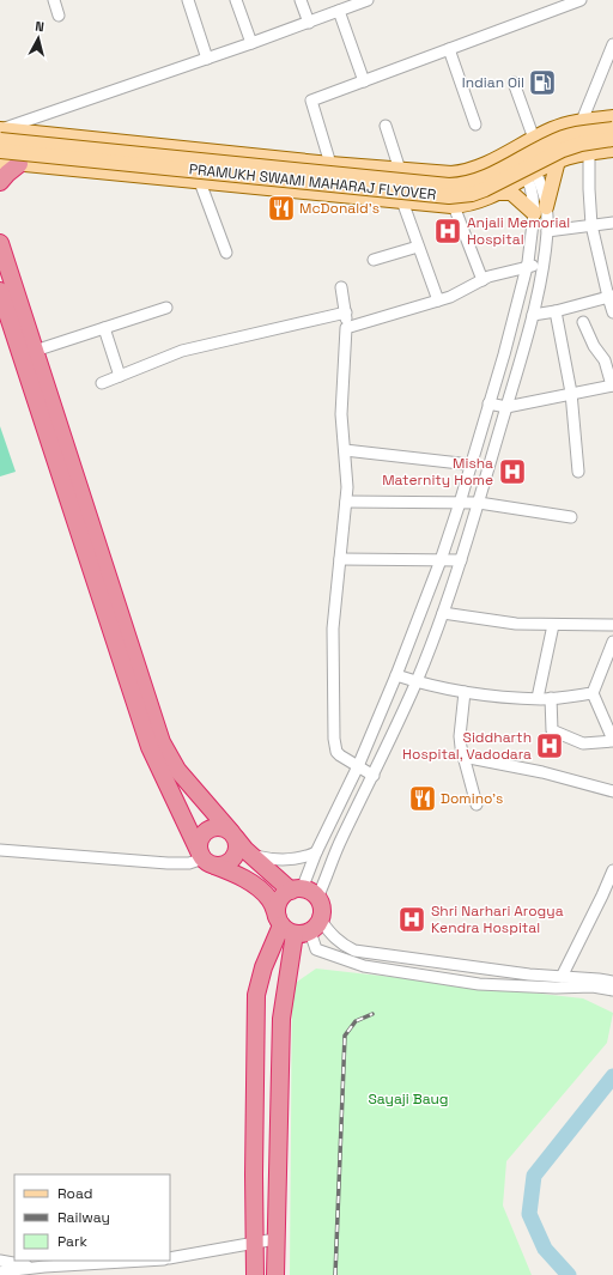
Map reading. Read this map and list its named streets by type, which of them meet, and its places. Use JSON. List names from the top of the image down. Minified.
{"streets":{"main road":["PRAMUKH SWAMI MAHARAJ FLYOVER"]},"parks":["Sayaji Baug"],"places":{"fuel station":["Indian Oil"],"restaurant":["McDonald's","Domino's"],"hospital":["Anjali Memorial Hospital","Misha Maternity Home","Siddharth Hospital, Vadodara","Shri Narhari Arogya Kendra Hospital"]},"legend":["Road","Railway","Park"],"north":"top"}
